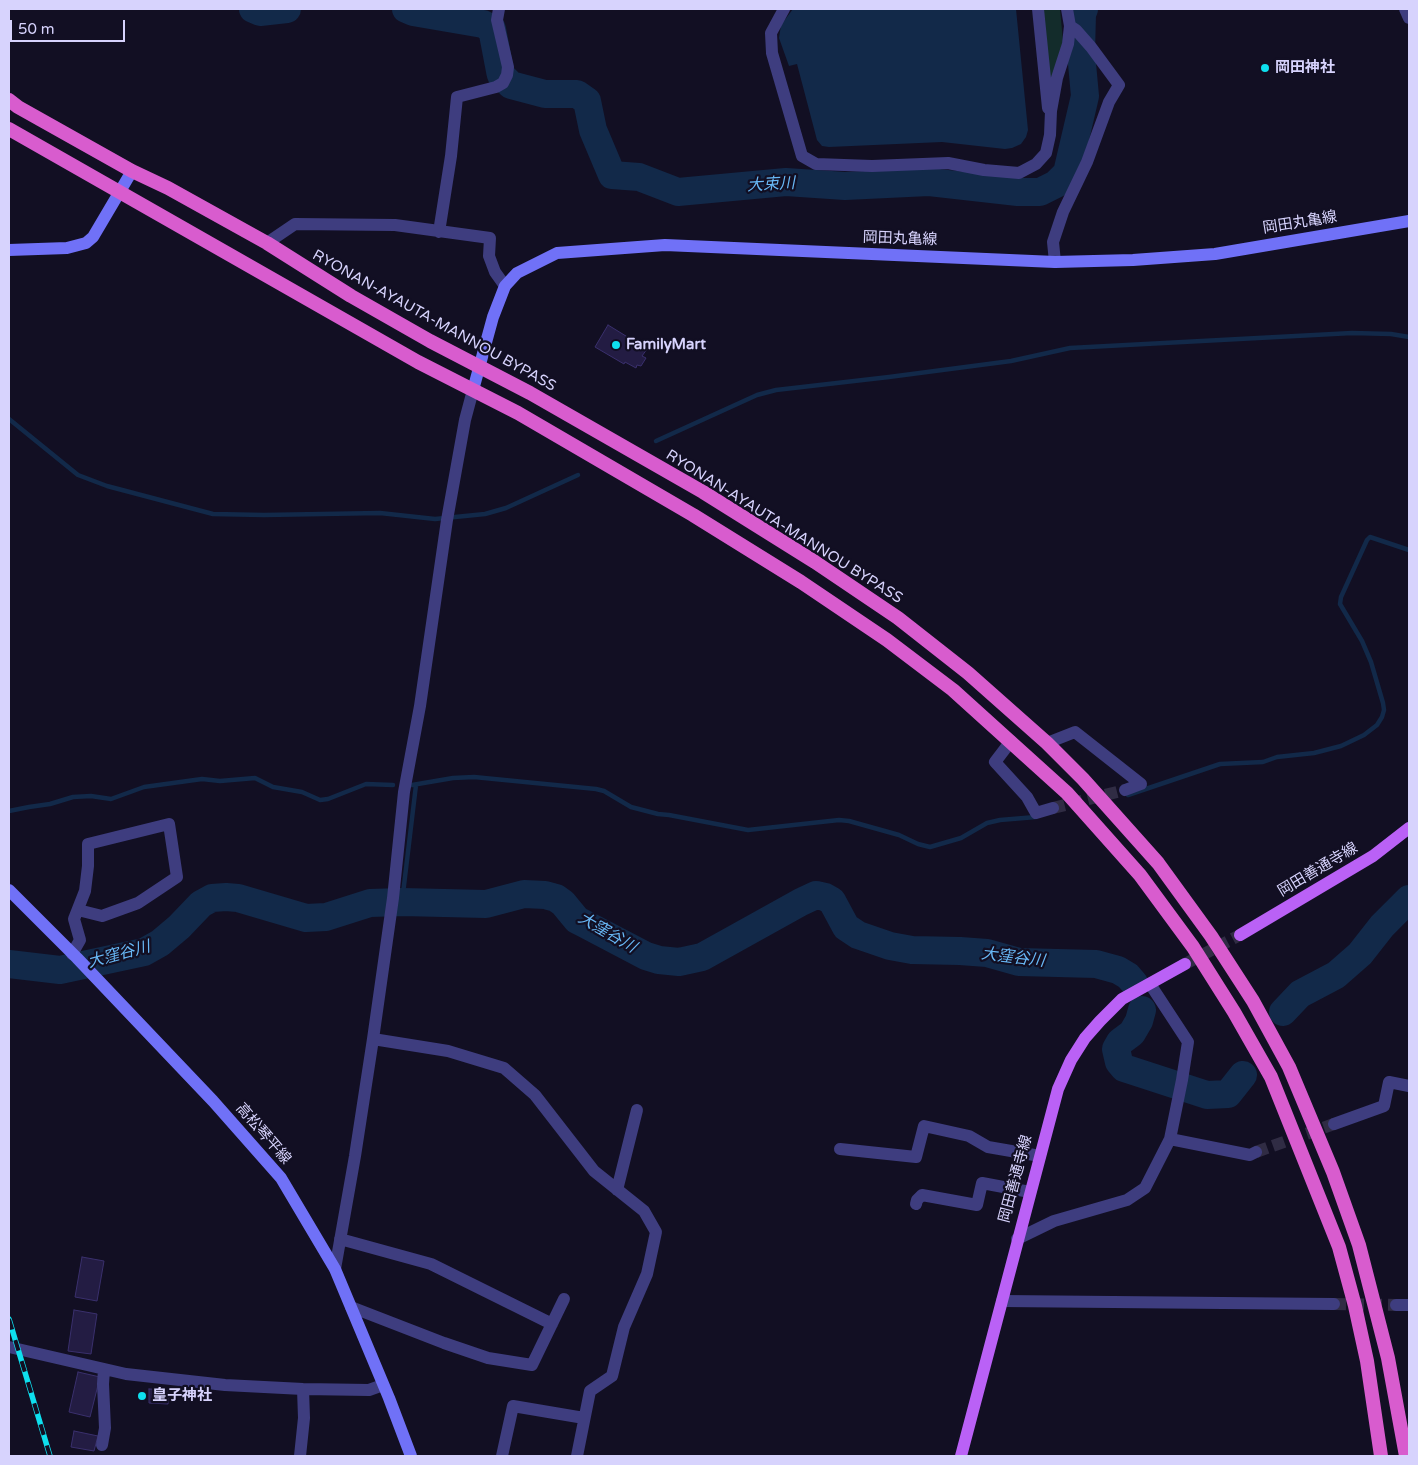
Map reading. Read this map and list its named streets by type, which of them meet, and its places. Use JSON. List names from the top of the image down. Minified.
{"streets":{"highway":["RYONAN-AYAUTA-MANNOU BYPASS"],"main road":["岡田丸亀線","岡田善通寺線","高松琴平線"]},"crossings":[["岡田丸亀線","RYONAN-AYAUTA-MANNOU BYPASS"]],"water":["大束川","大窪谷川"],"places":["岡田神社","FamilyMart","皇子神社"],"scale_bar":"50 m"}
